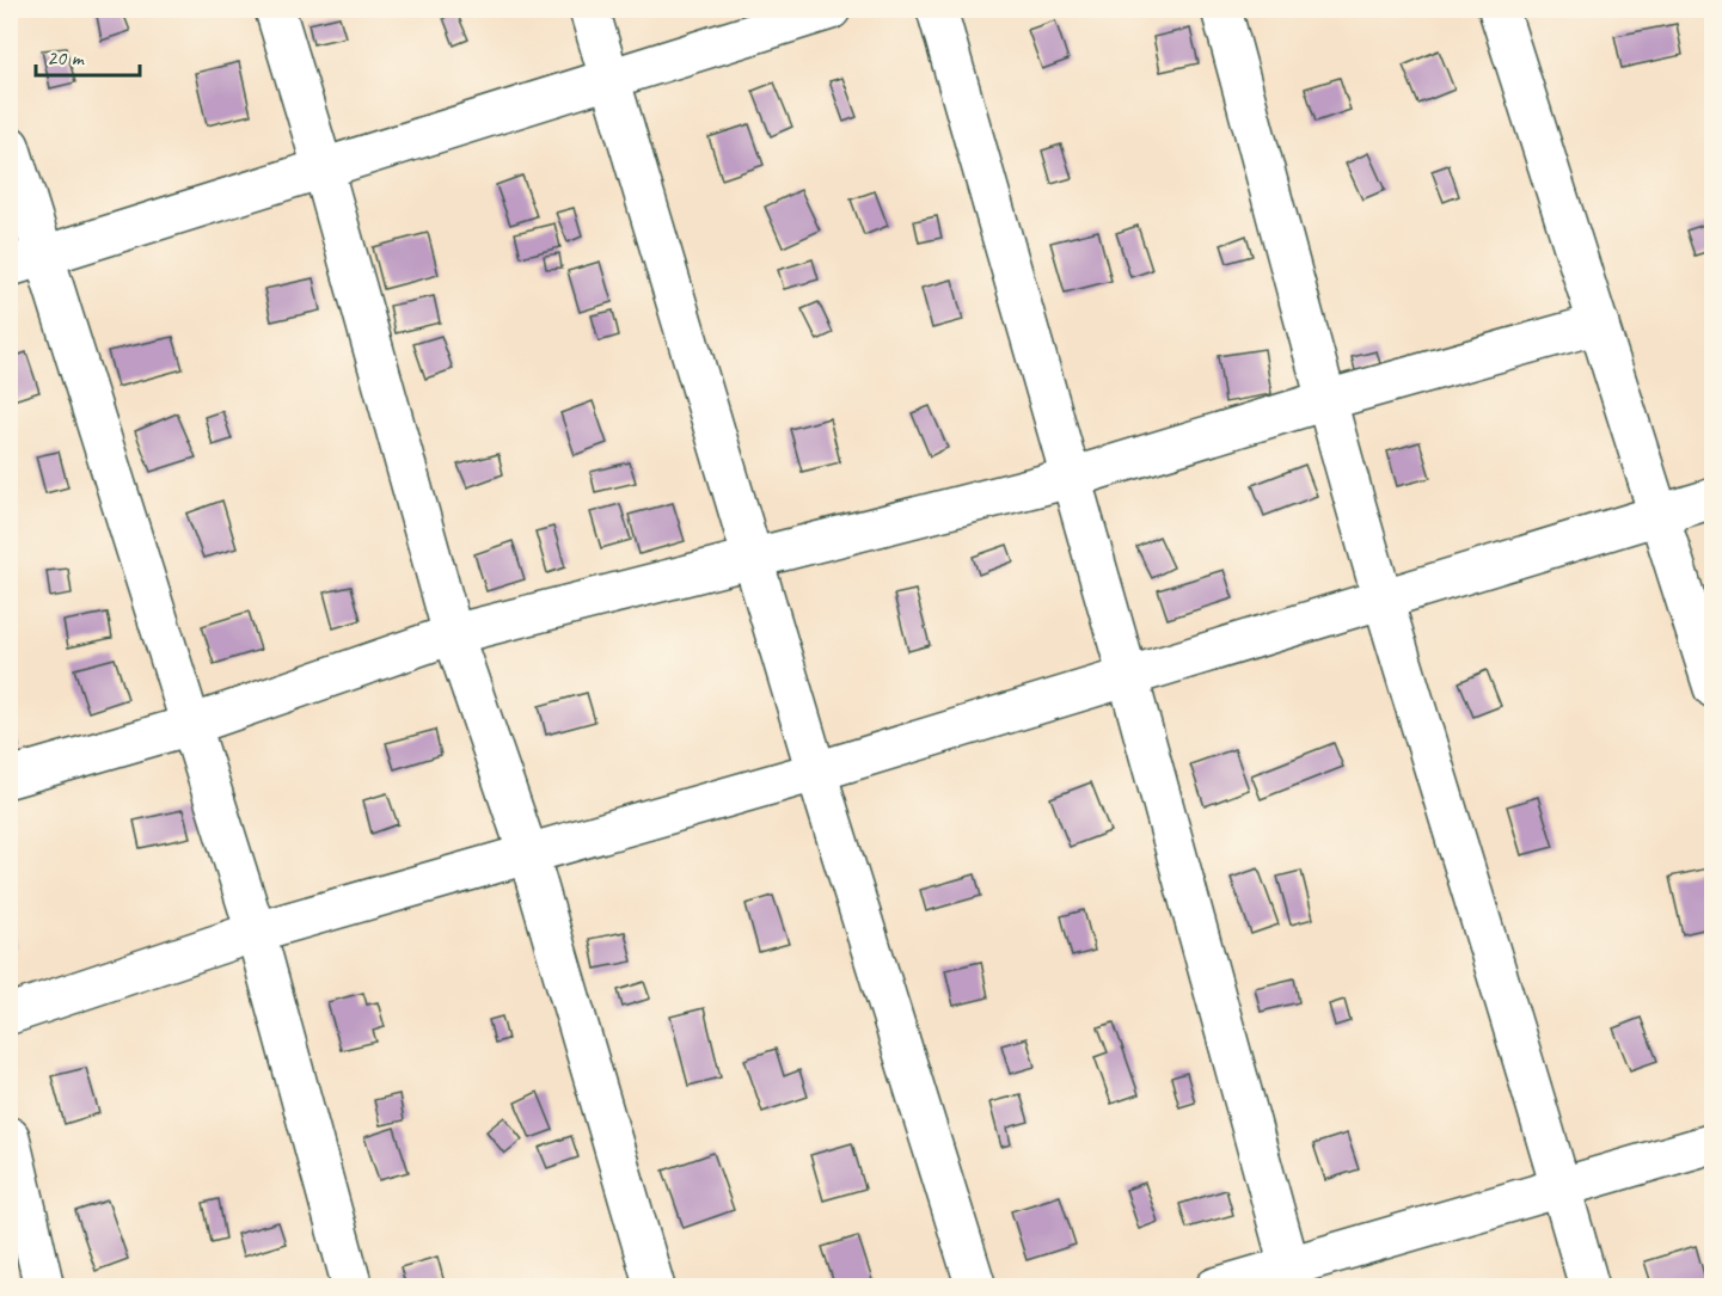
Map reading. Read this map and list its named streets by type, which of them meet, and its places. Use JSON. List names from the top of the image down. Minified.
{"scale_bar":"20 m"}
